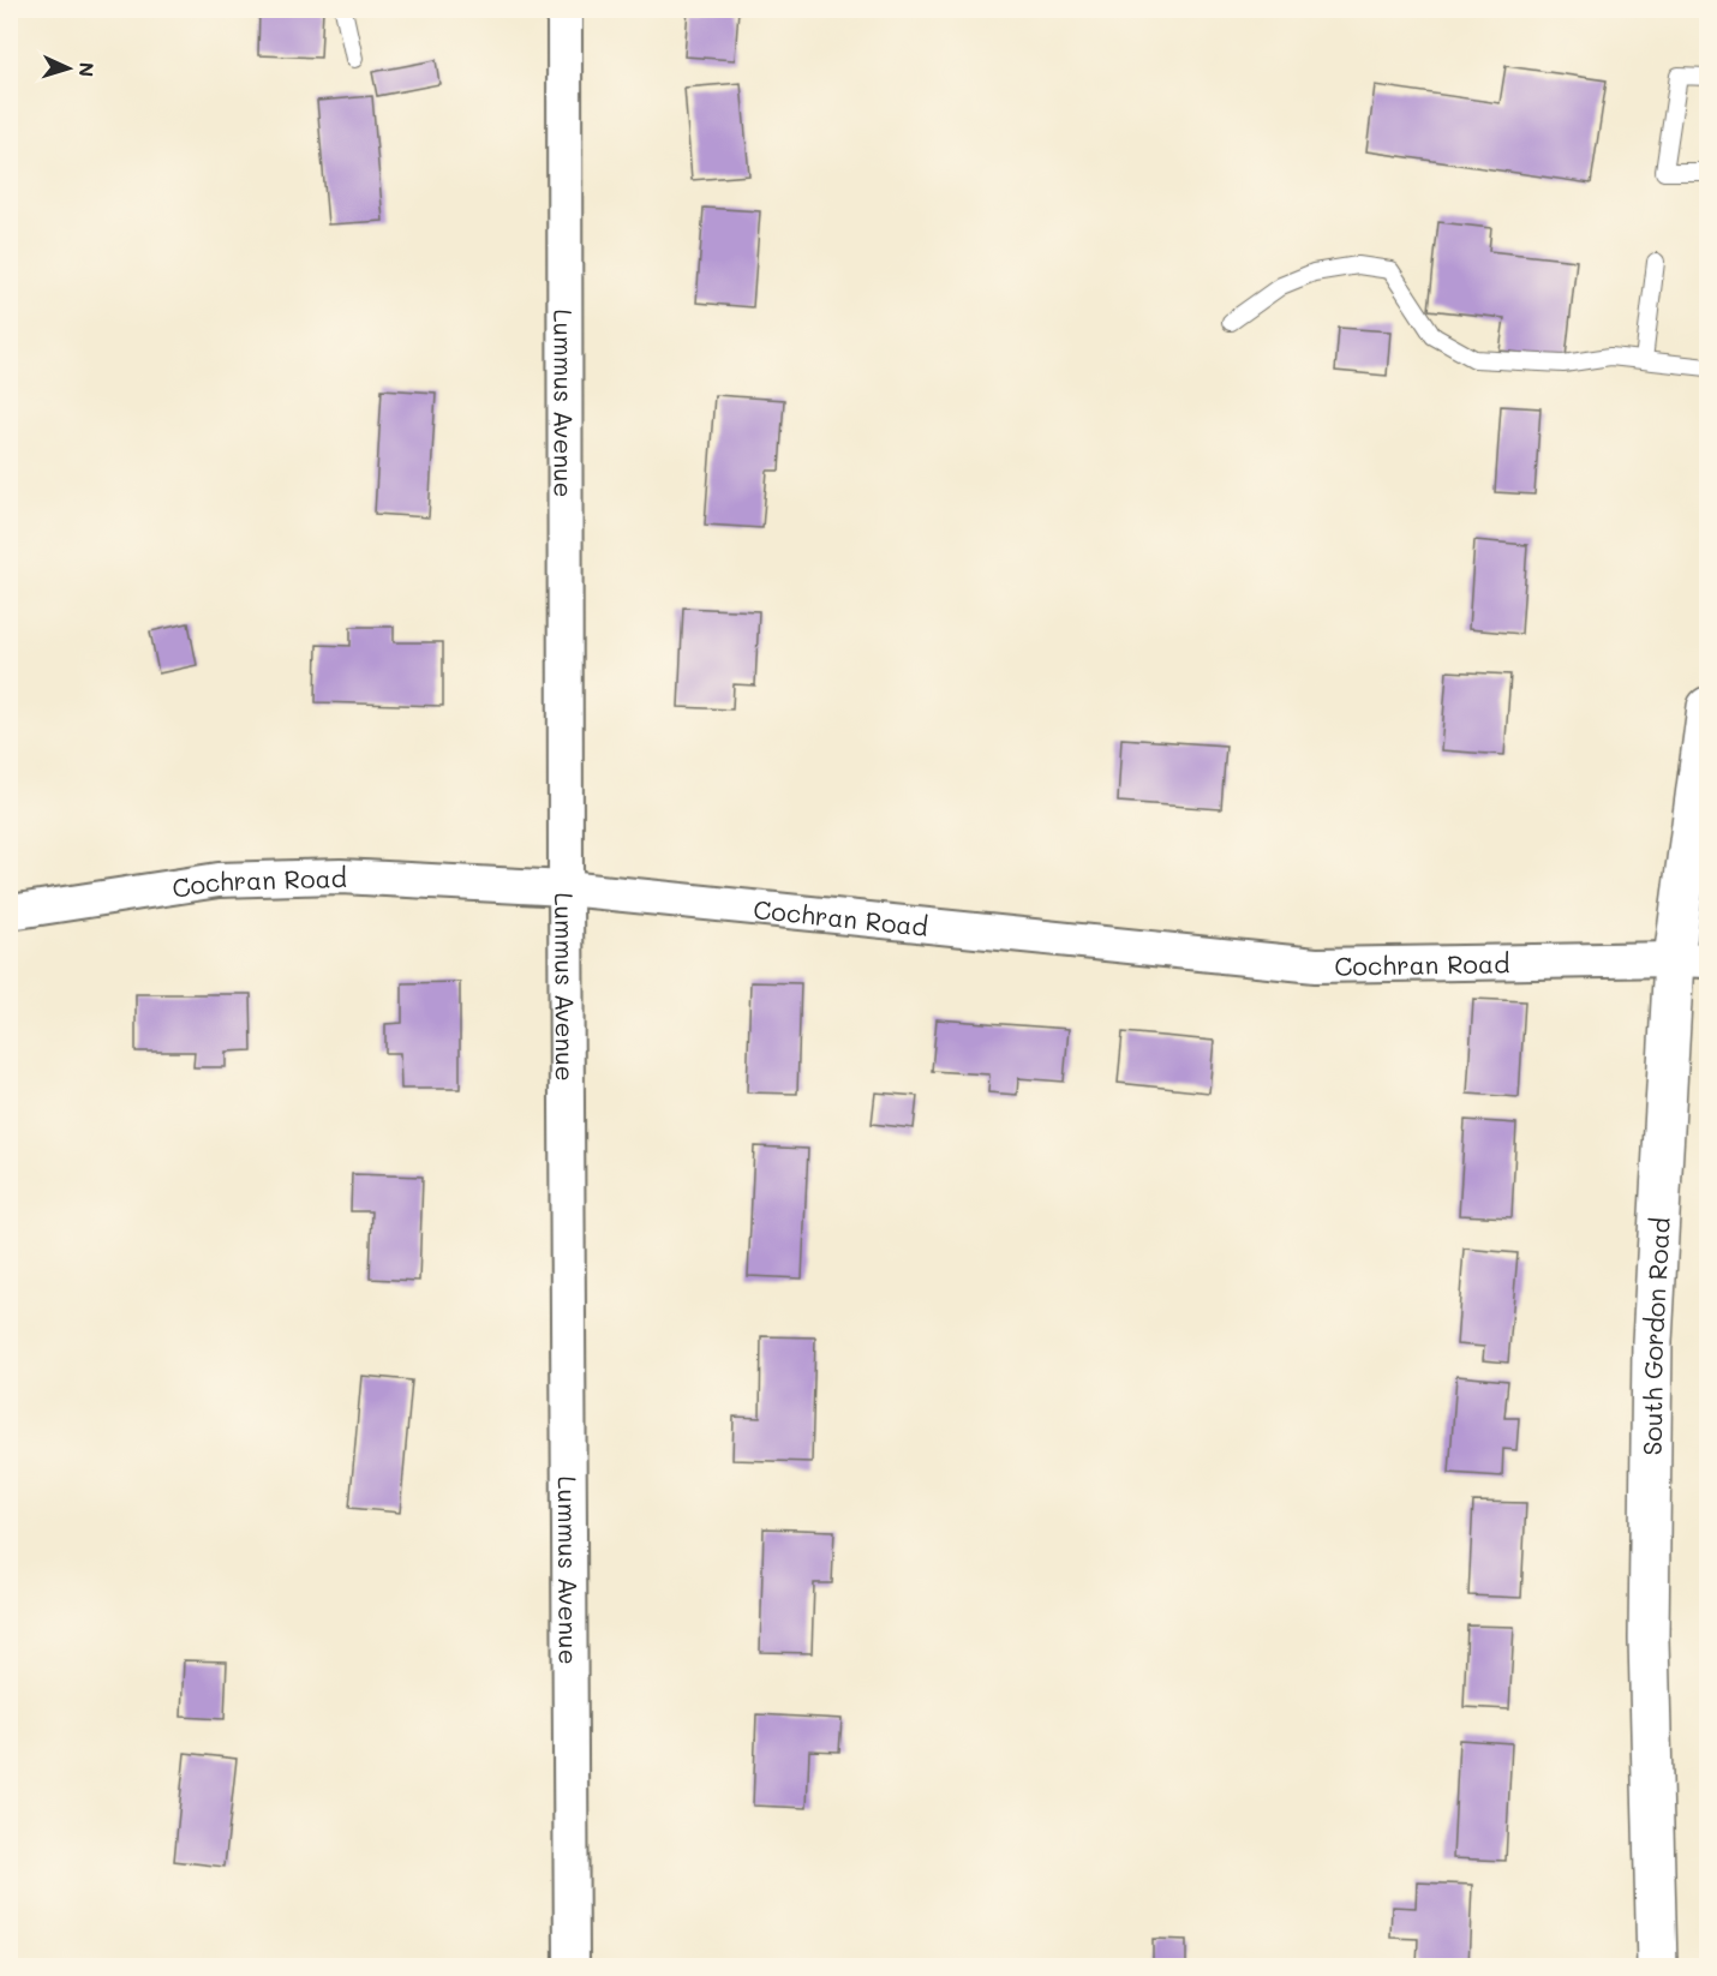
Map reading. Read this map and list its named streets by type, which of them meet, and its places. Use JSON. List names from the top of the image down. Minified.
{"streets":{"street":["Lummus Avenue","Cochran Road","South Gordon Road"]},"crossings":[["Lummus Avenue","Cochran Road"],["Cochran Road","South Gordon Road"]],"north":"right"}
